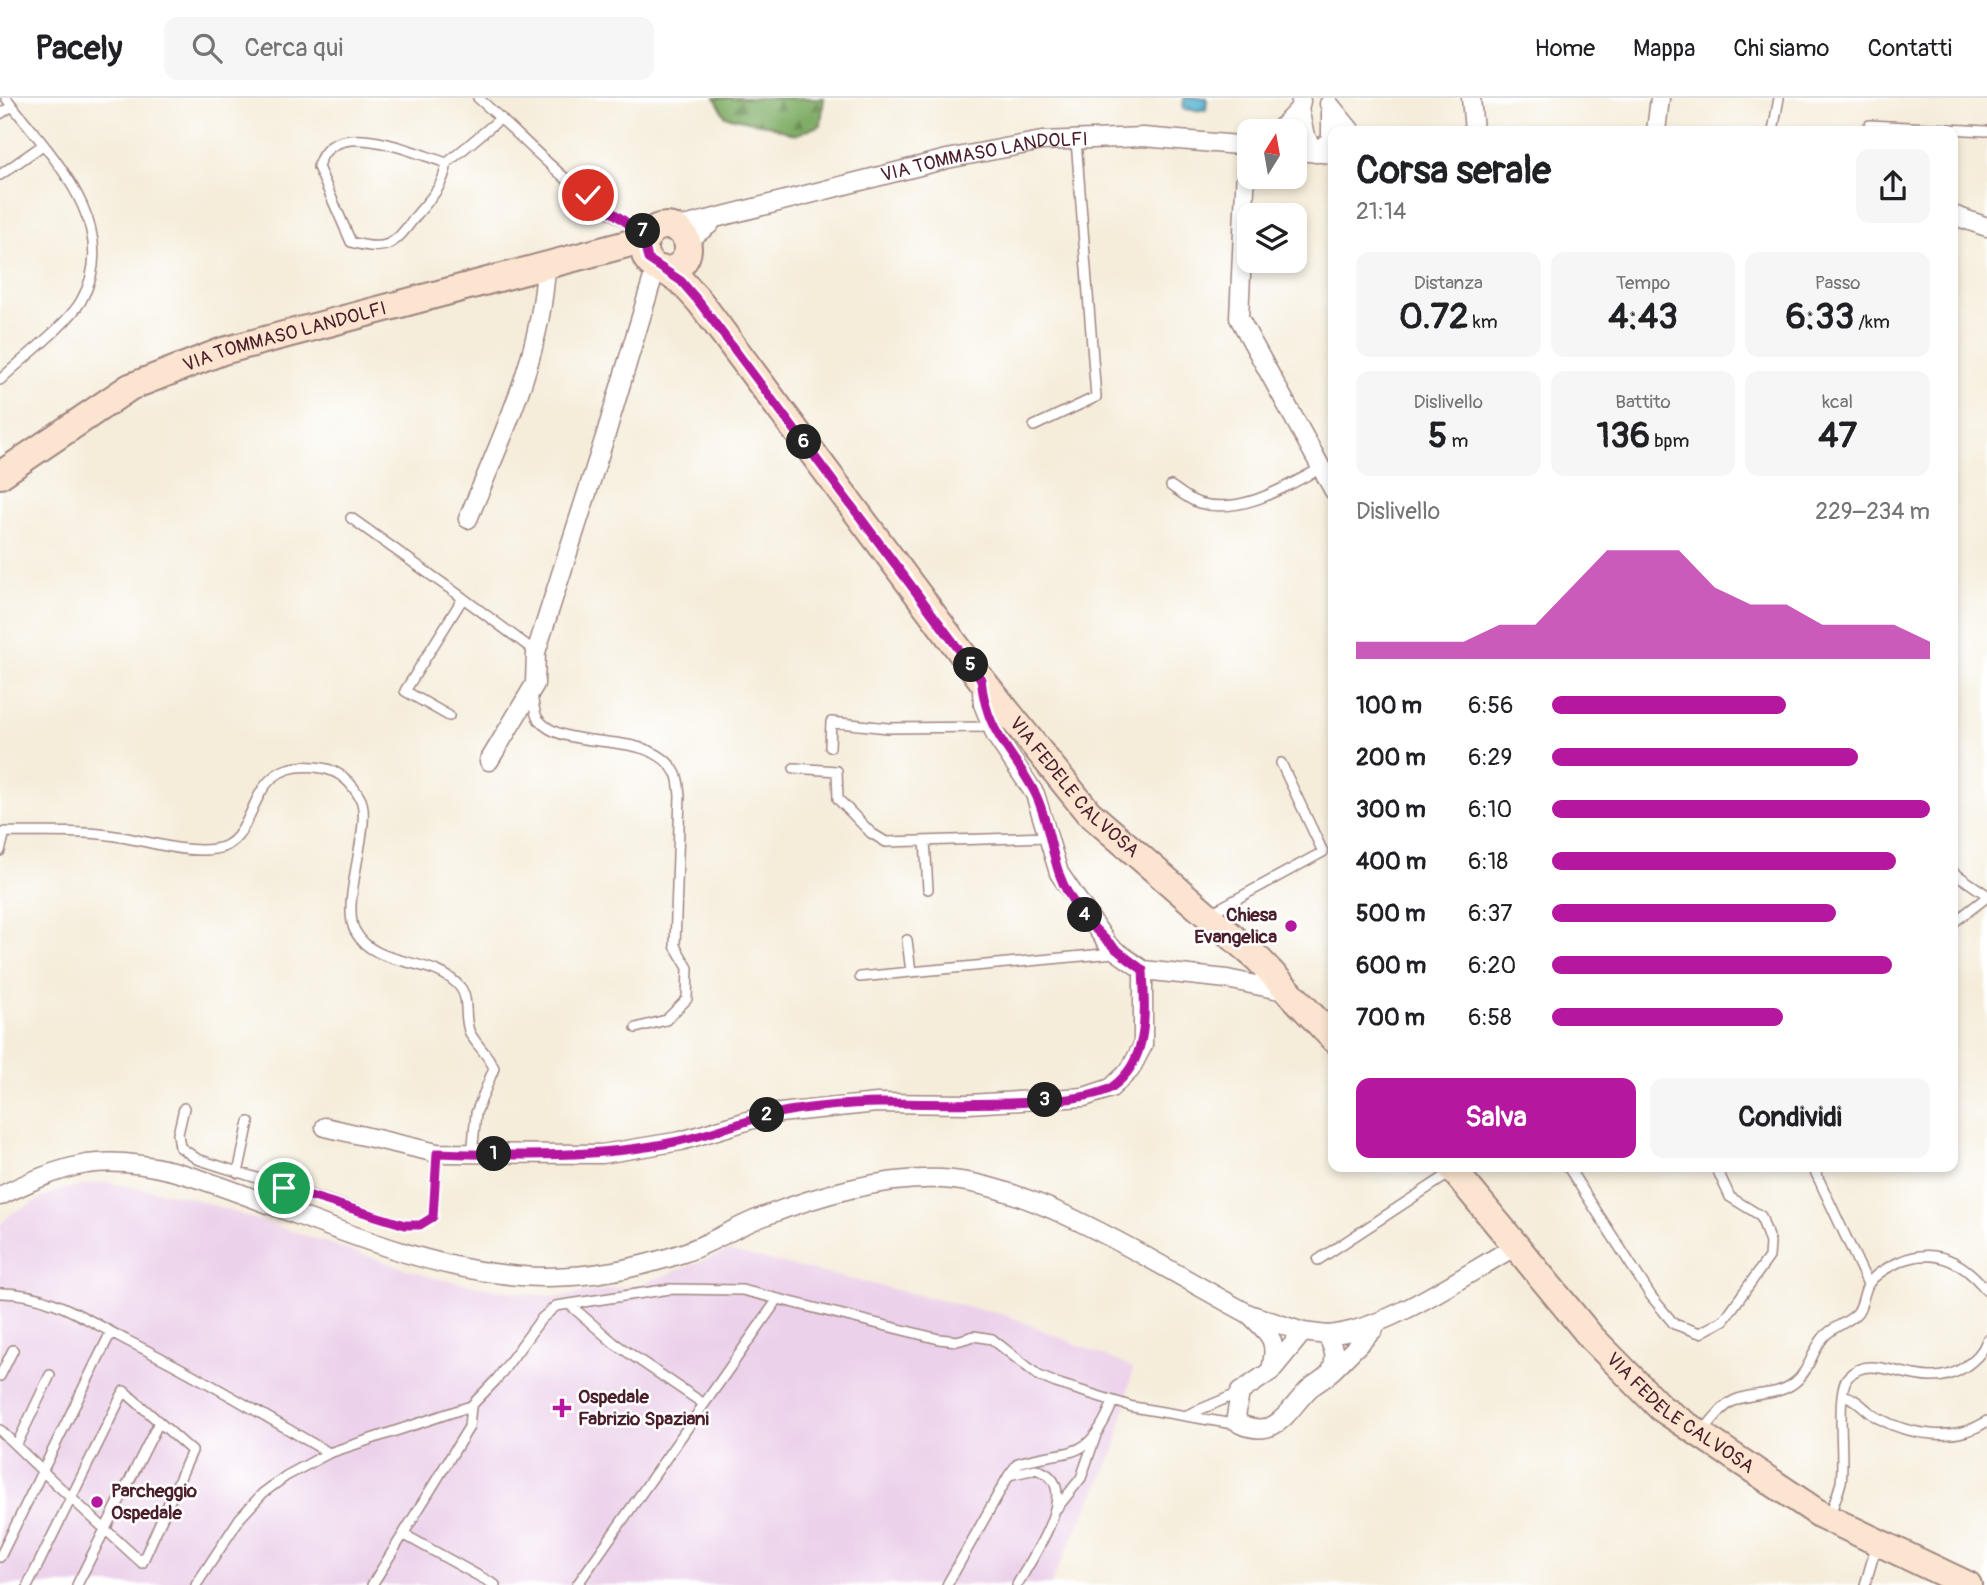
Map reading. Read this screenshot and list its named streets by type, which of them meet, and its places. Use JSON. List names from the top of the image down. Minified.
{"streets":{"street":["VIA TOMMASO LANDOLFI","VIA FEDELE CALVOSA"]},"crossings":[["VIA TOMMASO LANDOLFI","VIA FEDELE CALVOSA"]],"places":{"other":["Chiesa Evangelica","Parcheggio Ospedale"],"health":["Ospedale Fabrizio Spaziani"]},"north":"top","page":{"header":"Pacely","search":"Cerca qui","nav":["Home","Mappa","Chi siamo","Contatti"],"heading":["Corsa serale","21:14"],"pins":["7","6","5","4","3","2","1"],"stats":[["Distanza","0.72 km"],["Tempo","4:43"],["Passo","6:33 /km"],["Dislivello","5 m"],["Battito","136 bpm"],["kcal","47"]],"chart":["Dislivello","229–234 m"],"list":[{"name":"100 m","note":"6:56"},{"name":"200 m","note":"6:29"},{"name":"300 m","note":"6:10"},{"name":"400 m","note":"6:18"},{"name":"500 m","note":"6:37"},{"name":"600 m","note":"6:20"},{"name":"700 m","note":"6:58"}],"buttons":["Salva","Condividi"]}}
